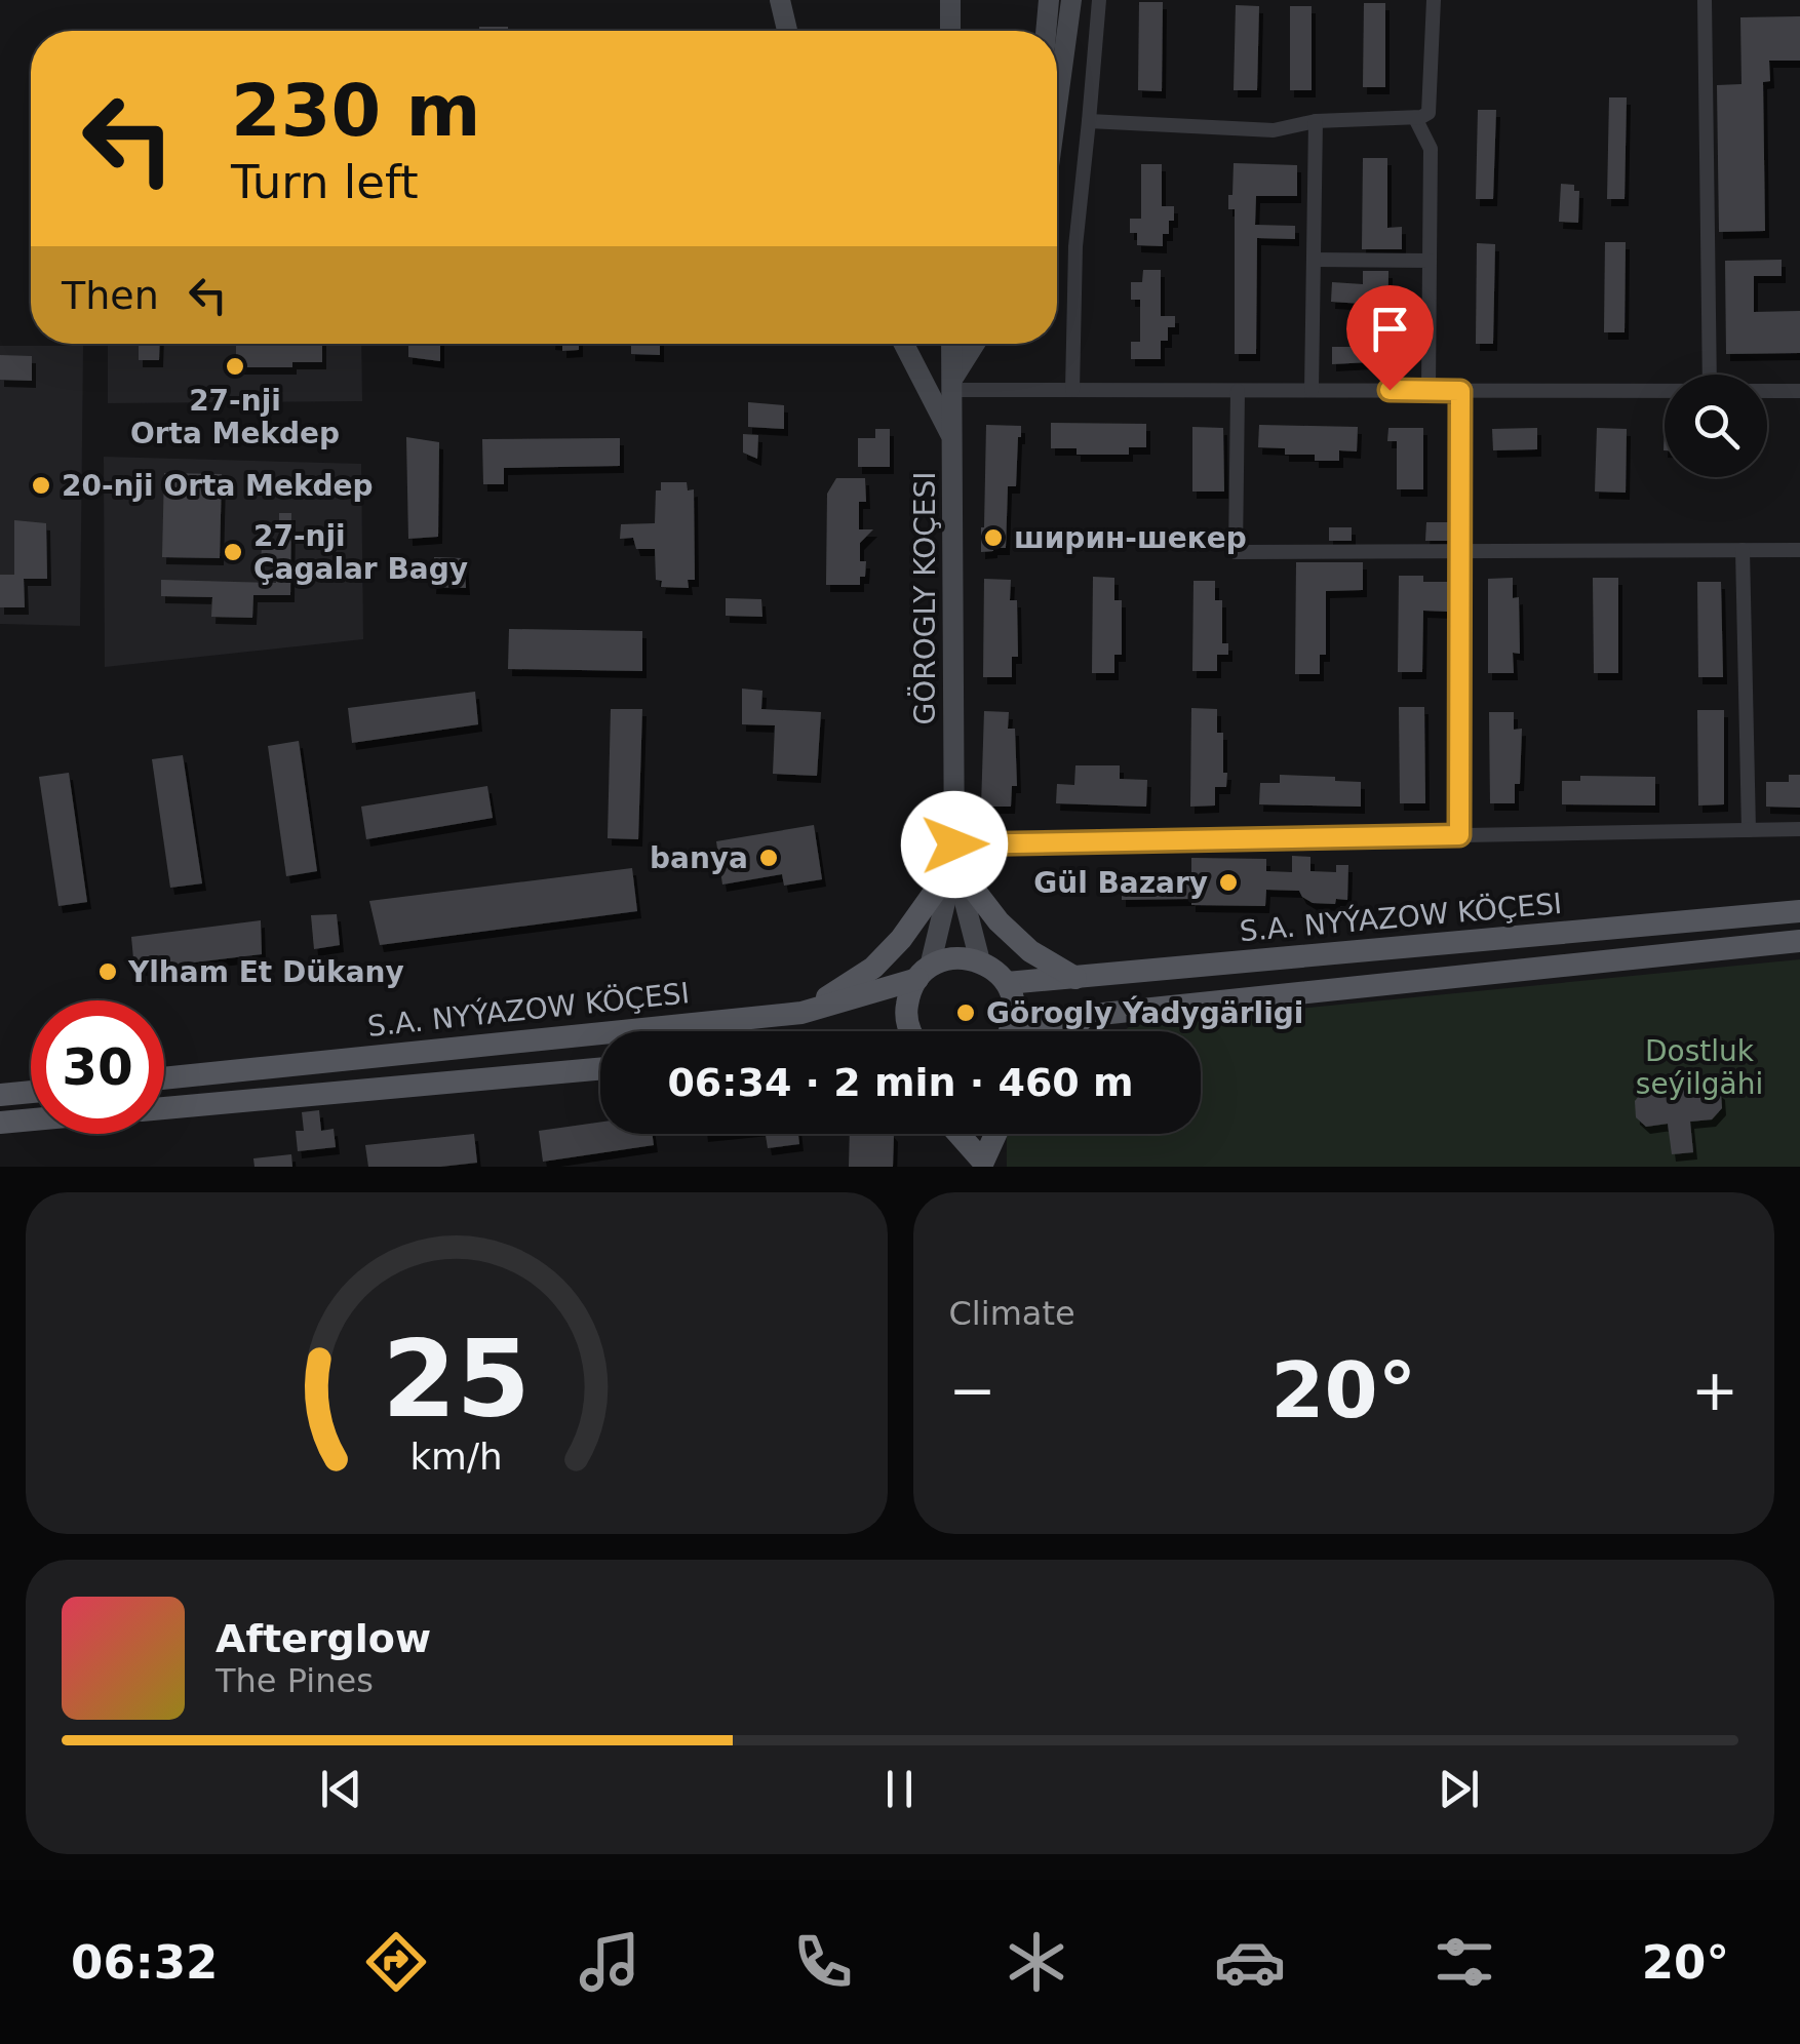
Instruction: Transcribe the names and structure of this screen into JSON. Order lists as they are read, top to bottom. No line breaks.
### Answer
{"streets":{"main road":["S.A. NYÝAZOW KÖÇESI"],"street":["GÖROGLY KOÇESI"]},"parks":["Dostluk seýilgähi"],"places":["27-nji Orta Mekdep","20-nji Orta Mekdep","ширин-шекер","27-nji Çagalar Bagy","banya","Gül Bazary","Ylham Et Dükany","Görogly Ýadygärligi"],"page":{"turn":["230 m","Turn left"],"then":"Then","limit":"30","trip":"06:34 · 2 min · 460 m","tile":"Climate","heat":["−","20°","+"],"song":["Afterglow","The Pines"],"tabs":["06:32","20°"],"gauge":["25","km/h"]}}
